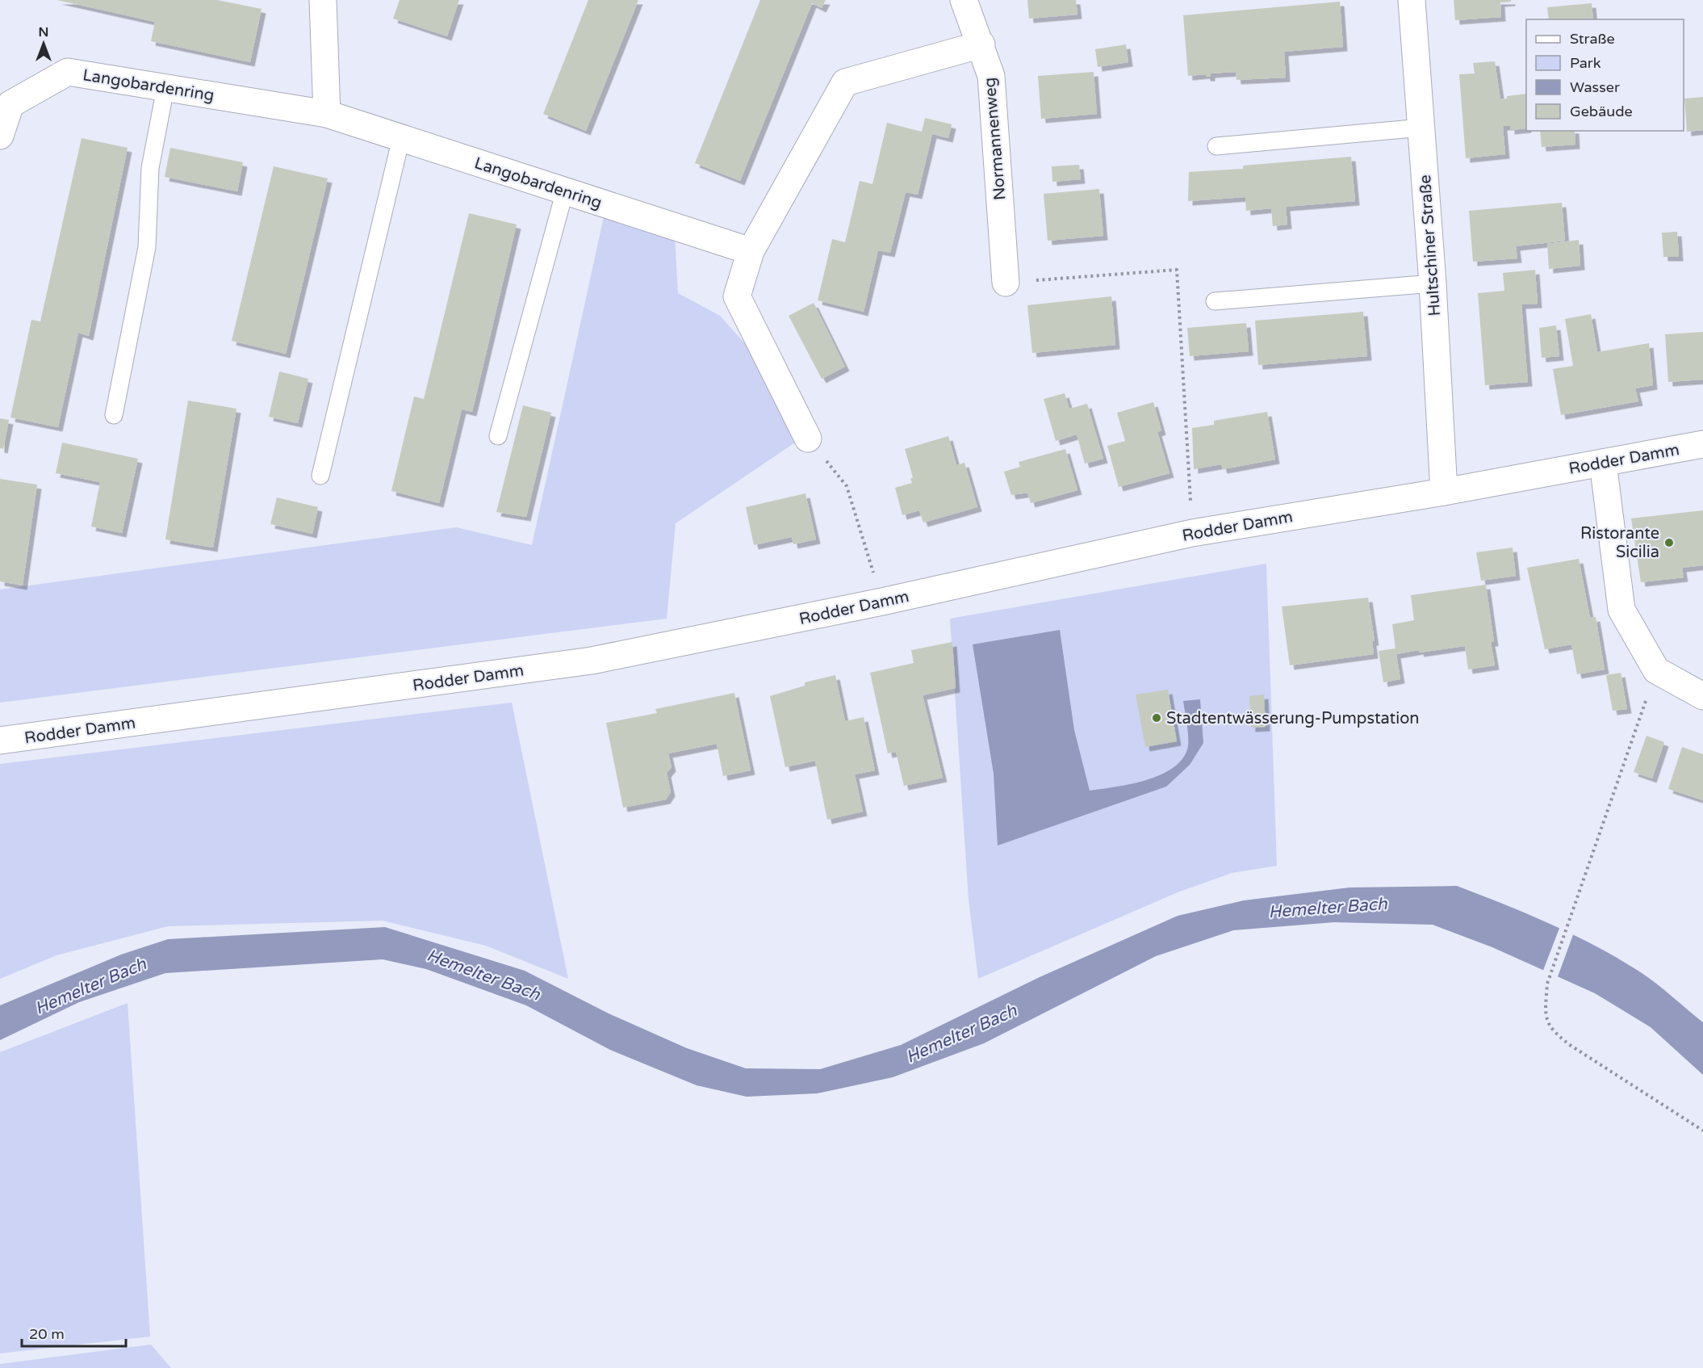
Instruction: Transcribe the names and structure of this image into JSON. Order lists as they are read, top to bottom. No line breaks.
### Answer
{"streets":{"street":["Langobardenring","Normannenweg","Hultschiner Straße","Rodder Damm"]},"crossings":[["Hultschiner Straße","Rodder Damm"]],"water":["Hemelter Bach"],"places":["Ristorante Sicilia","Stadtentwässerung-Pumpstation"],"legend":["Straße","Park","Wasser","Gebäude"],"scale_bar":"20 m","north":"top"}
